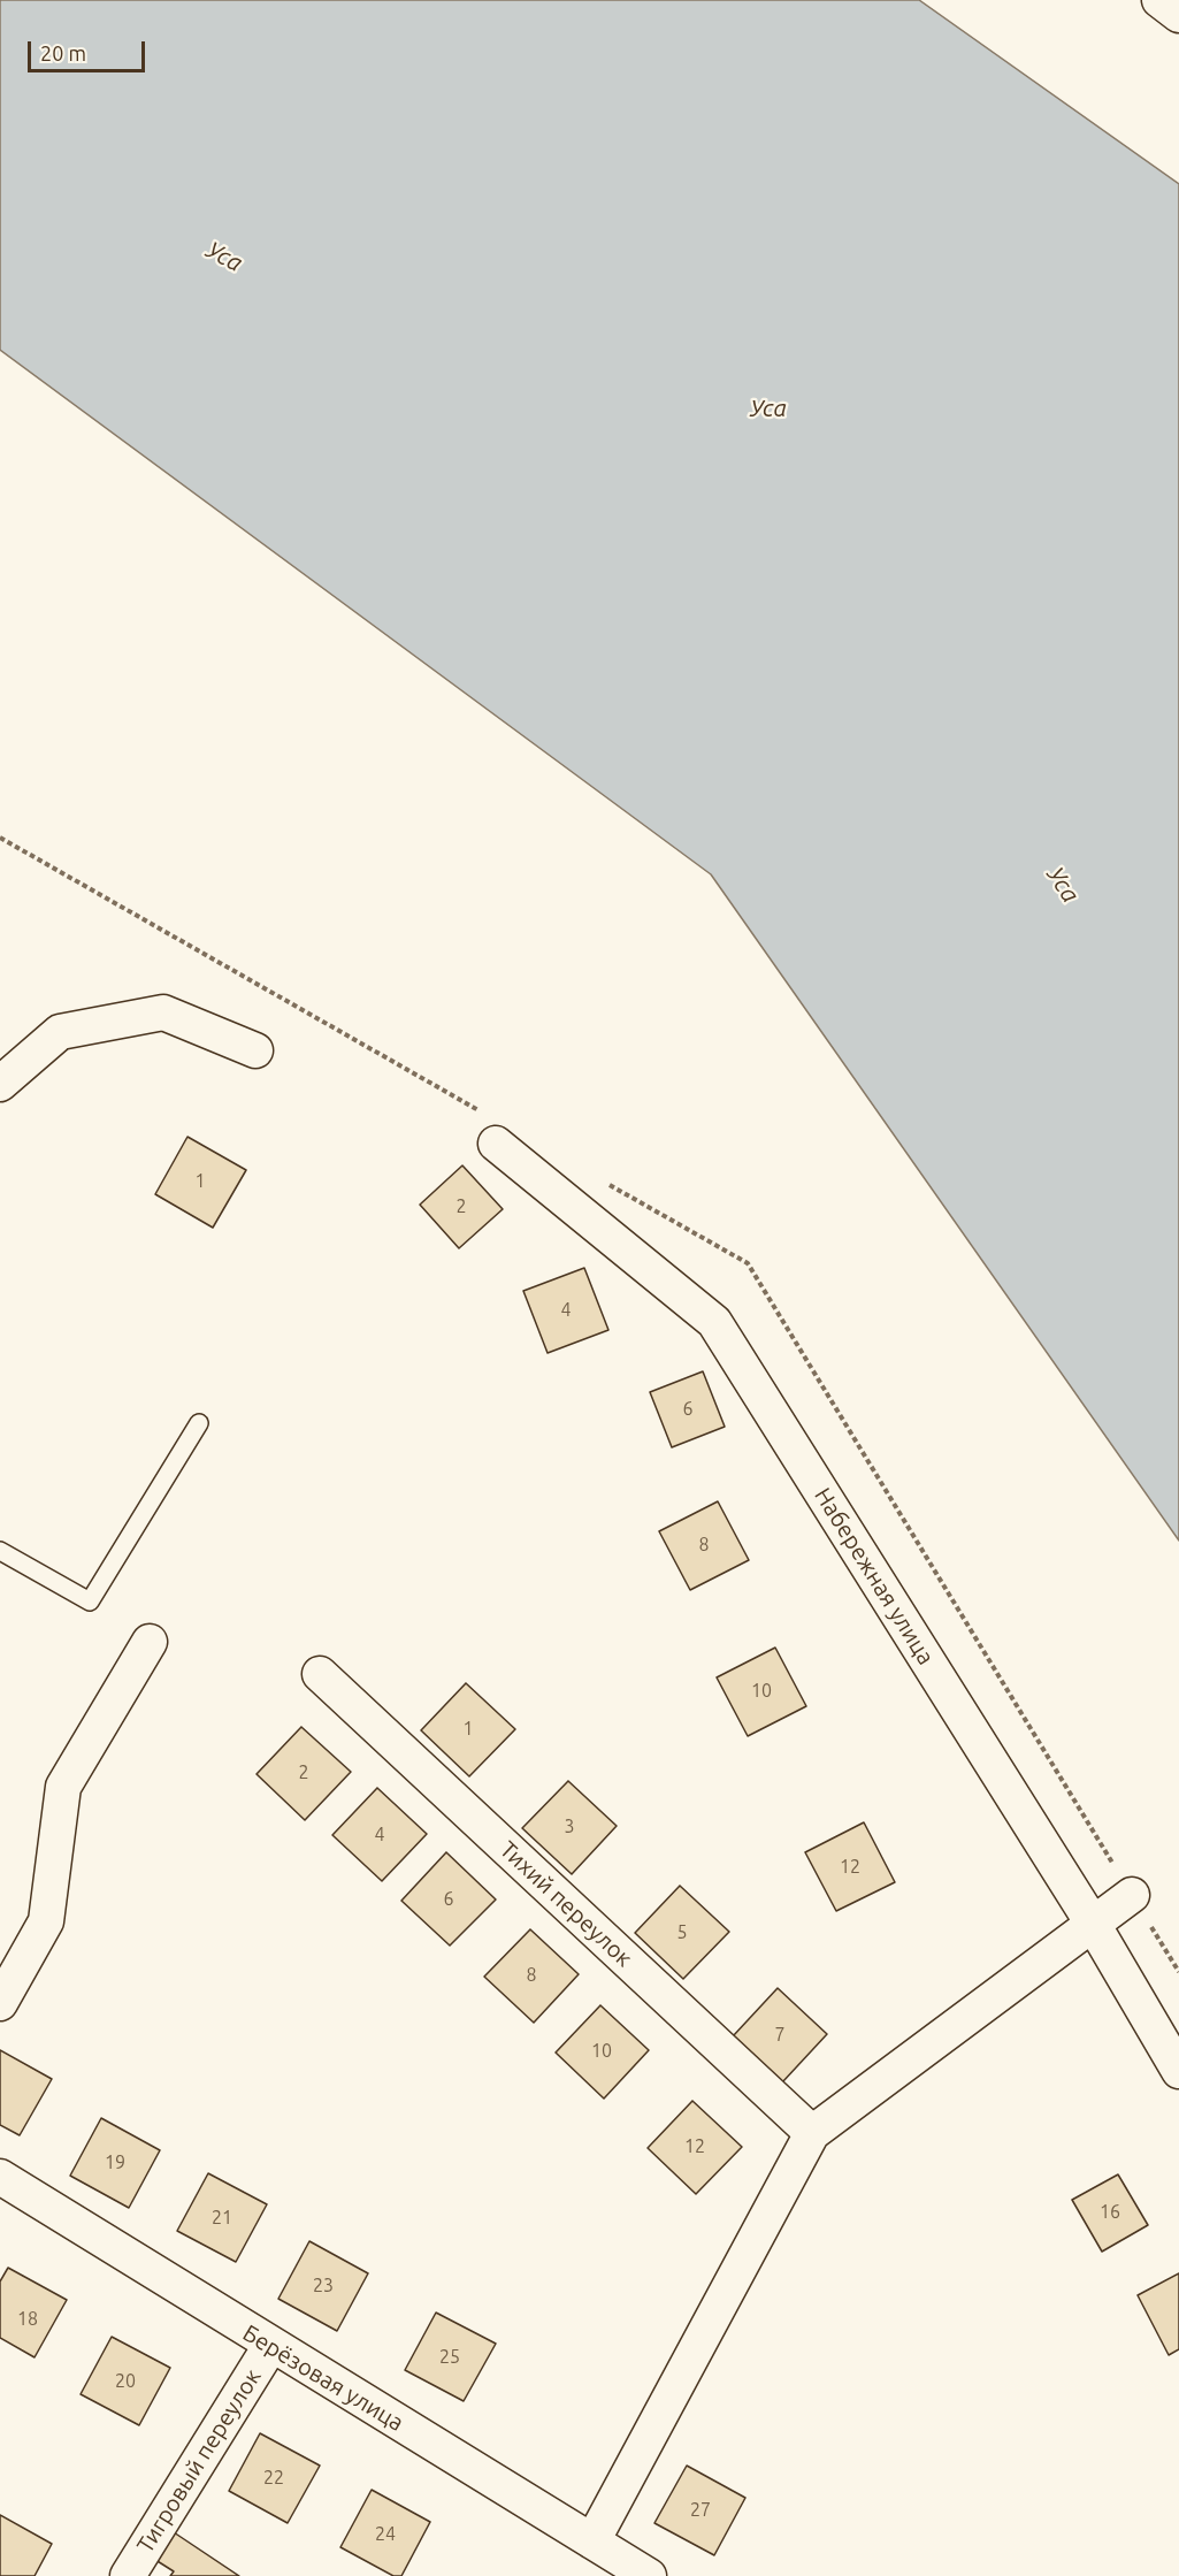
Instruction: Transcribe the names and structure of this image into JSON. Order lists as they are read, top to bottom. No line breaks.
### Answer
{"streets":{"street":["Набережная улица","Тихий переулок","Берёзовая улица","Тигровый переулок"]},"crossings":[["Берёзовая улица","Тигровый переулок"]],"water":["Уса"],"house_numbers":["1","2","4","6","8","10","1","2","3","4","12","6","5","8","7","10","12","19","16","21","23","18","25","20","22","27","24"],"scale_bar":"20 m"}
